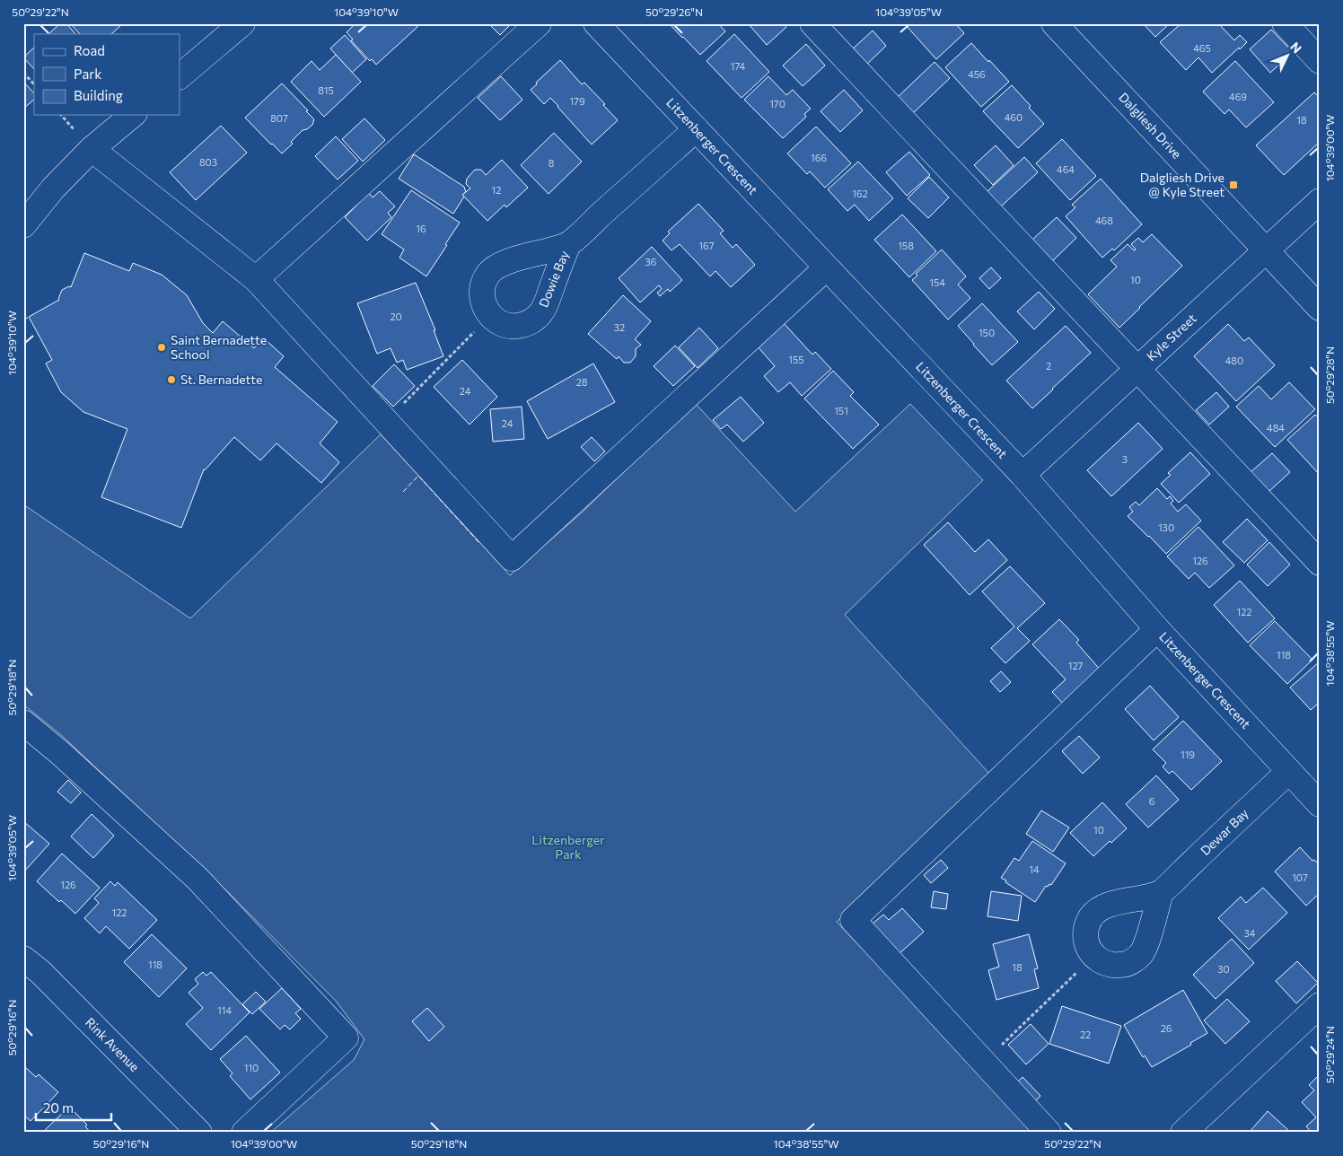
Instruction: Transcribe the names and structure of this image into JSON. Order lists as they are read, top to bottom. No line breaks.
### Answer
{"streets":{"street":["Dalgliesh Drive","Litzenberger Crescent","Dowie Bay","Kyle Street","Dewar Bay","Rink Avenue"]},"crossings":[["Dalgliesh Drive","Kyle Street"],["Litzenberger Crescent","Dowie Bay"],["Litzenberger Crescent","Kyle Street"],["Litzenberger Crescent","Dewar Bay"]],"parks":["Litzenberger Park"],"places":{"transit":["Dalgliesh Drive @ Kyle Street"],"other":["Saint Bernadette School","St. Bernadette"]},"house_numbers":["465","174","456","815","469","179","170","460","807","18","166","803","8","464","12","162","468","16","167","158","36","10","154","20","32","150","155","480","2","28","24","151","24","484","3","130","126","122","118","127","119","6","10","14","107","126","122","34","118","18","30","114","26","22","110"],"legend":["Road","Park","Building"],"scale_bar":"20 m","north":"top right","coordinates":["50°29'22\"N","104°39'10\"W","50°29'26\"N","104°39'05\"W","104°39'00\"W","50°29'28\"N","104°38'55\"W","50°29'18\"N","50°29'16\"N","50°29'24\"N"]}
